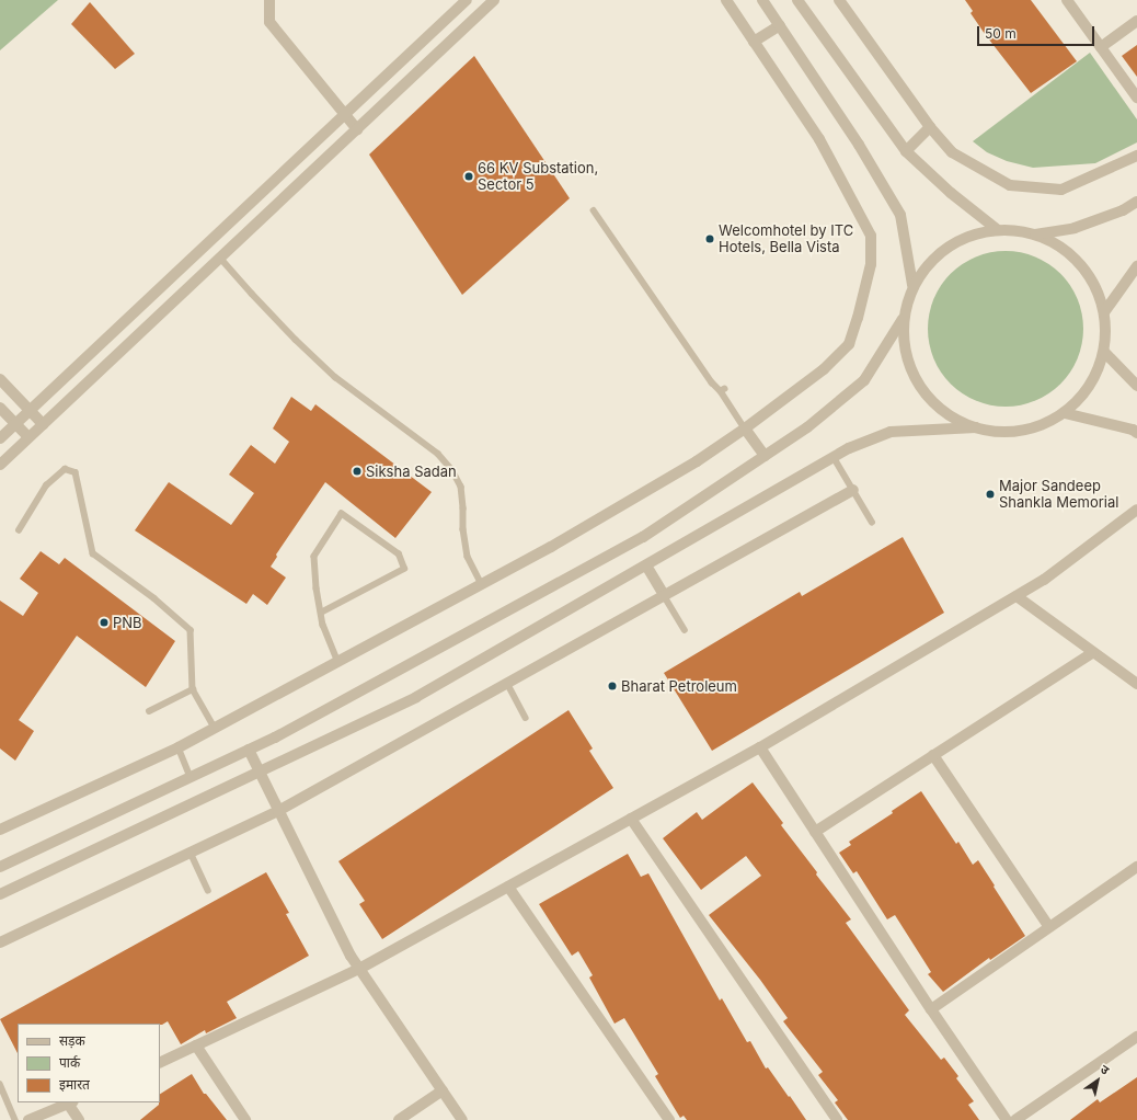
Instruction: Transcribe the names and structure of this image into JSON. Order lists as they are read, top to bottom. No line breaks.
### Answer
{"places":["66 KV Substation, Sector 5","Welcomhotel by ITC Hotels, Bella Vista","Siksha Sadan","Major Sandeep Shankla Memorial","PNB","Bharat Petroleum"],"legend":["सड़क","पार्क","इमारत"],"scale_bar":"50 m","north":"top right"}
